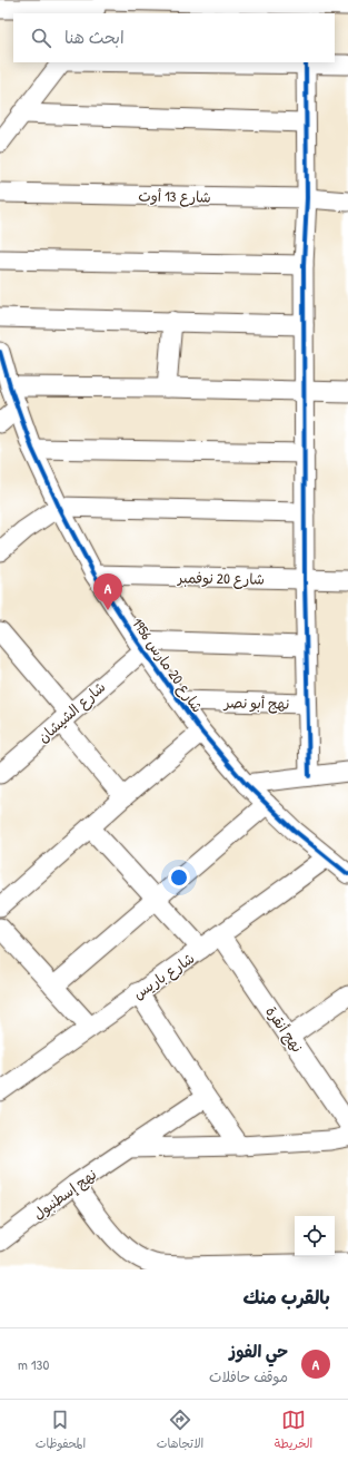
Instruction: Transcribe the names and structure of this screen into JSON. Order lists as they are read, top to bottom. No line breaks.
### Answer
{"streets":{"street":["شارع 13 أوت","شارع 20 نوفمبر","شارع 20 مارس 1956","نهج أبو نصر","شارع الشيشان","شارع باريس","نهج أنقرة","نهج إسطنبول"]},"crossings":[["شارع 20 نوفمبر","شارع 20 مارس 1956"],["شارع 20 مارس 1956","نهج أبو نصر"],["شارع 20 مارس 1956","شارع الشيشان"],["شارع 20 مارس 1956","شارع باريس"],["شارع باريس","نهج أنقرة"]],"page":{"search":"ابحث هنا","pins":"A","heading":"بالقرب منك","list":[{"mark":"A","name":"حي الفوز","note":"موقف حافلات","value":"130 m"}],"nav":["الخريطة","الاتجاهات","المحفوظات"]}}
